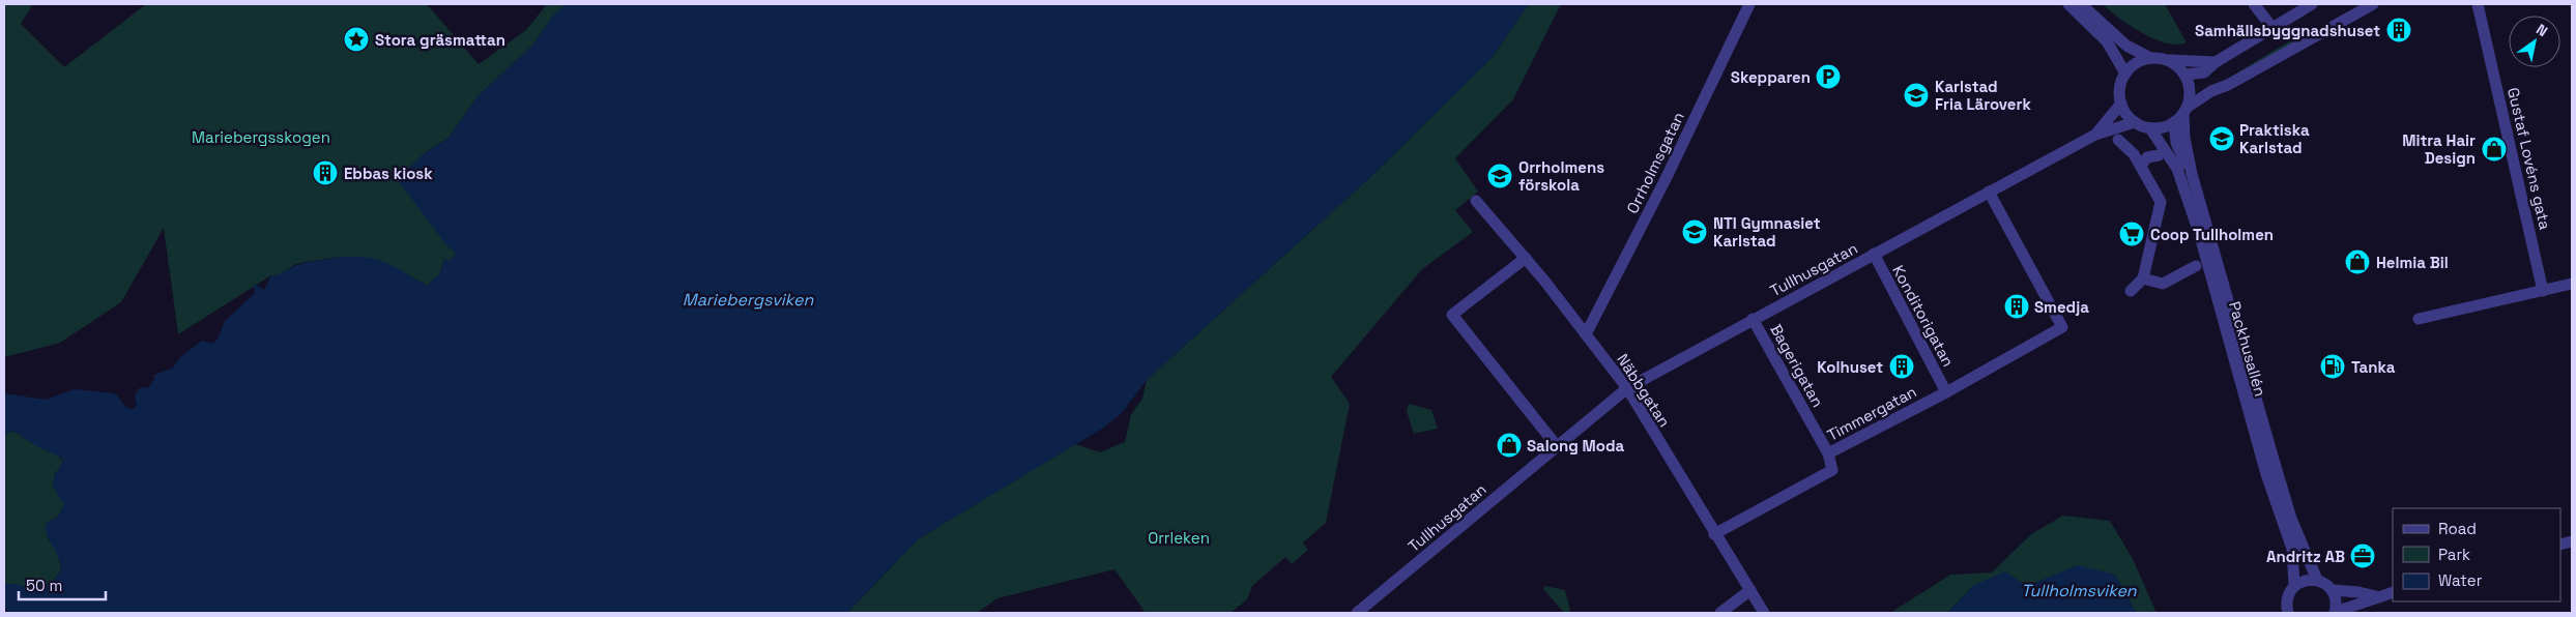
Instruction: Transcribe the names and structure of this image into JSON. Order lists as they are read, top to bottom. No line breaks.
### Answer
{"streets":{"street":["Gustaf Lovéns gata","Orrholmsgatan","Tullhusgatan","Konditorigatan","Packhusallén","Bagerigatan","Näbbgatan","Timmergatan"]},"crossings":[["Orrholmsgatan","Näbbgatan"],["Tullhusgatan","Konditorigatan"],["Tullhusgatan","Packhusallén"],["Tullhusgatan","Bagerigatan"],["Tullhusgatan","Näbbgatan"],["Tullhusgatan","Timmergatan"],["Konditorigatan","Timmergatan"],["Bagerigatan","Timmergatan"],["Näbbgatan","Timmergatan"]],"water":["Mariebergsviken","Tullholmsviken"],"parks":["Mariebergsskogen","Orrleken"],"places":{"building":["Samhällsbyggnadshuset","Ebbas kiosk","Smedja","Kolhuset"],"place":["Stora gräsmattan"],"parking":["Skepparen"],"school or university":["Karlstad Fria Läroverk","Praktiska Karlstad","Orrholmens förskola","NTI Gymnasiet Karlstad"],"shop":["Mitra Hair Design","Helmia Bil","Salong Moda"],"supermarket":["Coop Tullholmen"],"fuel station":["Tanka"],"office":["Andritz AB"]},"legend":["Road","Park","Water"],"scale_bar":"50 m","north":"top right"}
